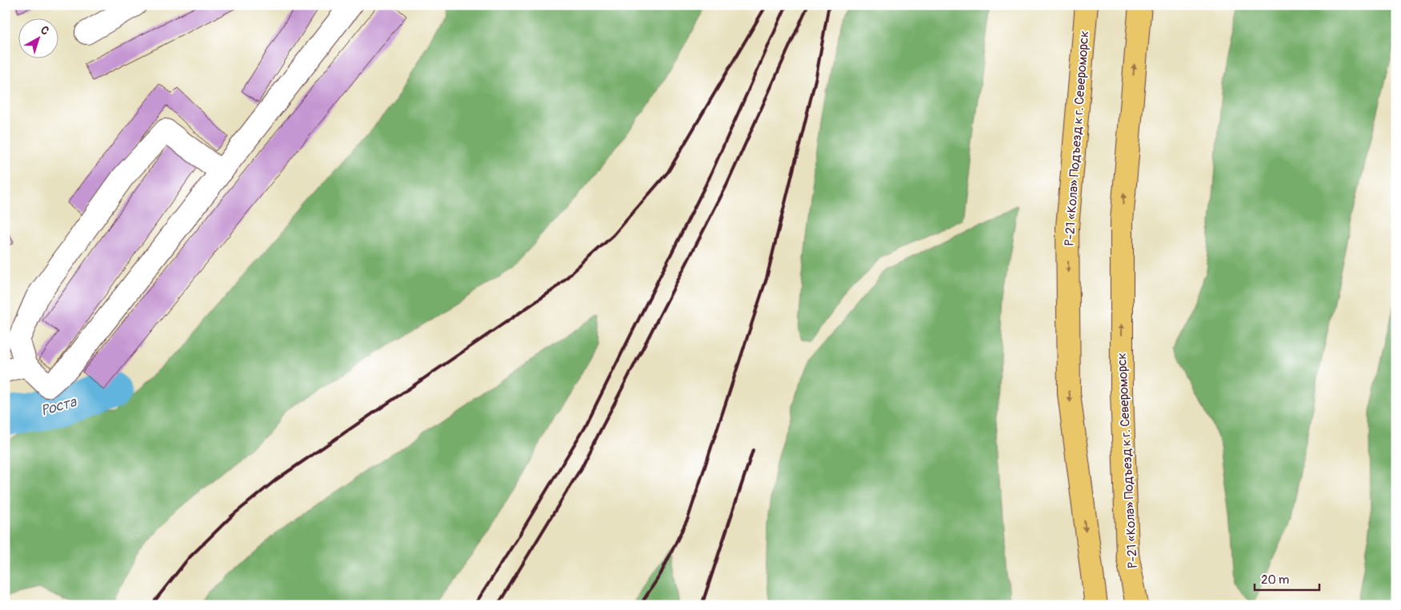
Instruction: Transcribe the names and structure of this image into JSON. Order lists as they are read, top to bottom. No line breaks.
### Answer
{"streets":{"main road":["Р-21 «Кола» Подъезд к г. Североморск"]},"water":["Роста"],"scale_bar":"20 m","north":"top right"}
